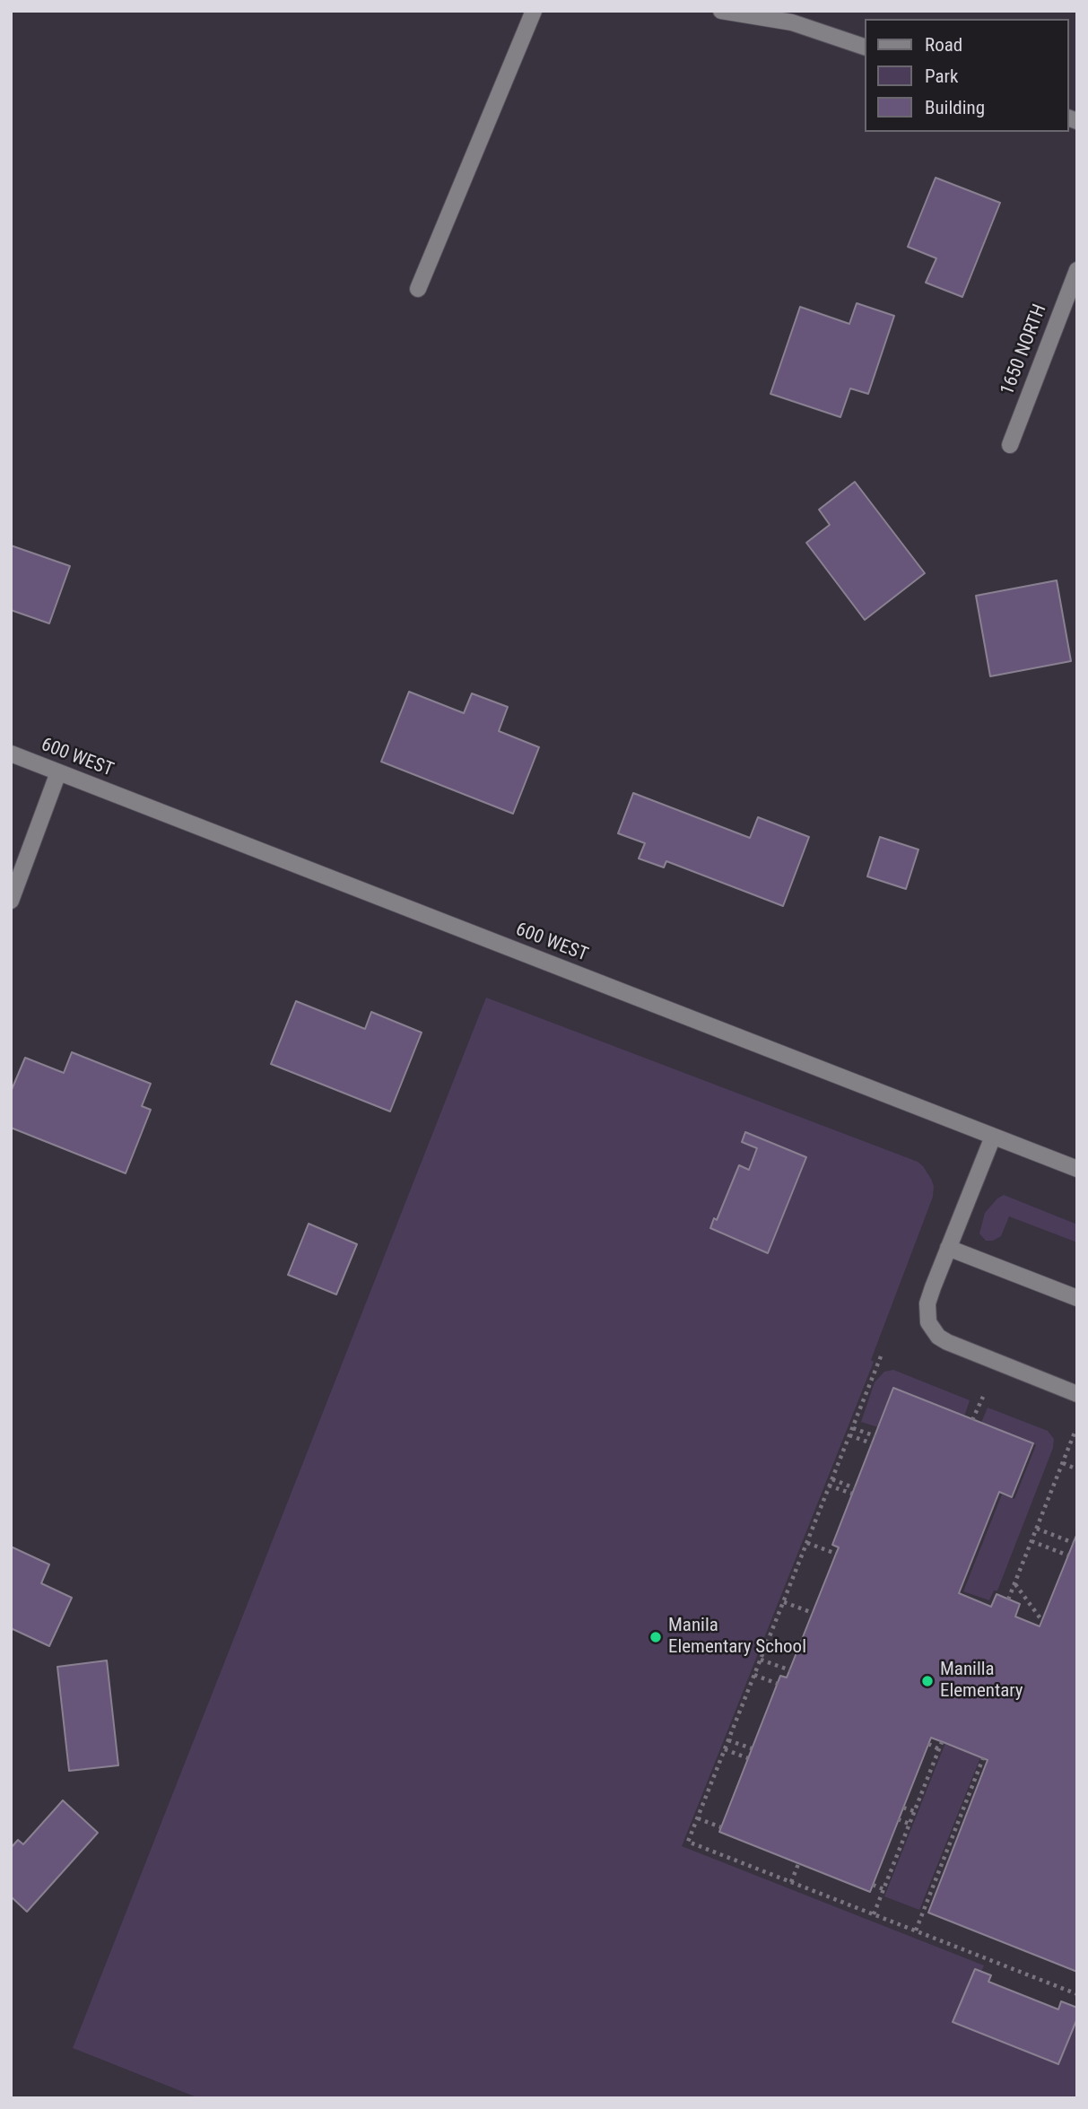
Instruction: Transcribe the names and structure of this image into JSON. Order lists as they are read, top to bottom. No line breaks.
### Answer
{"streets":{"street":["1650 NORTH","600 WEST"]},"places":["Manila Elementary School","Manilla Elementary"],"legend":["Road","Park","Building"]}
